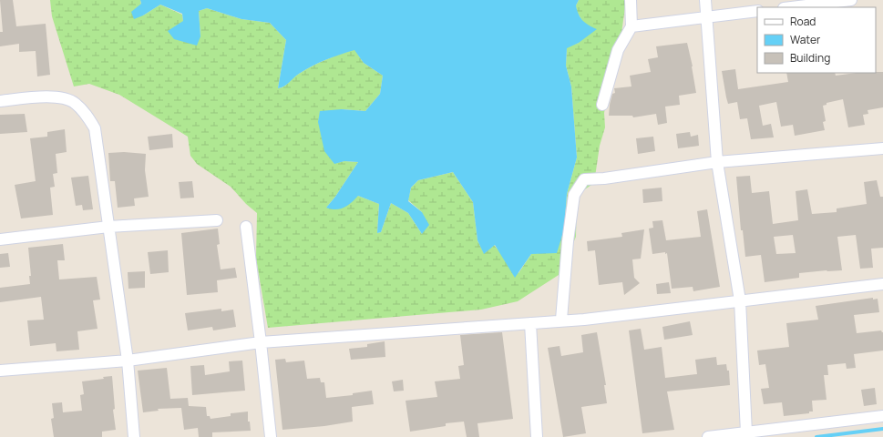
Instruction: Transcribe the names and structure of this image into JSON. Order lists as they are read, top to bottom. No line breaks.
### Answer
{"legend":["Road","Water","Building"]}
